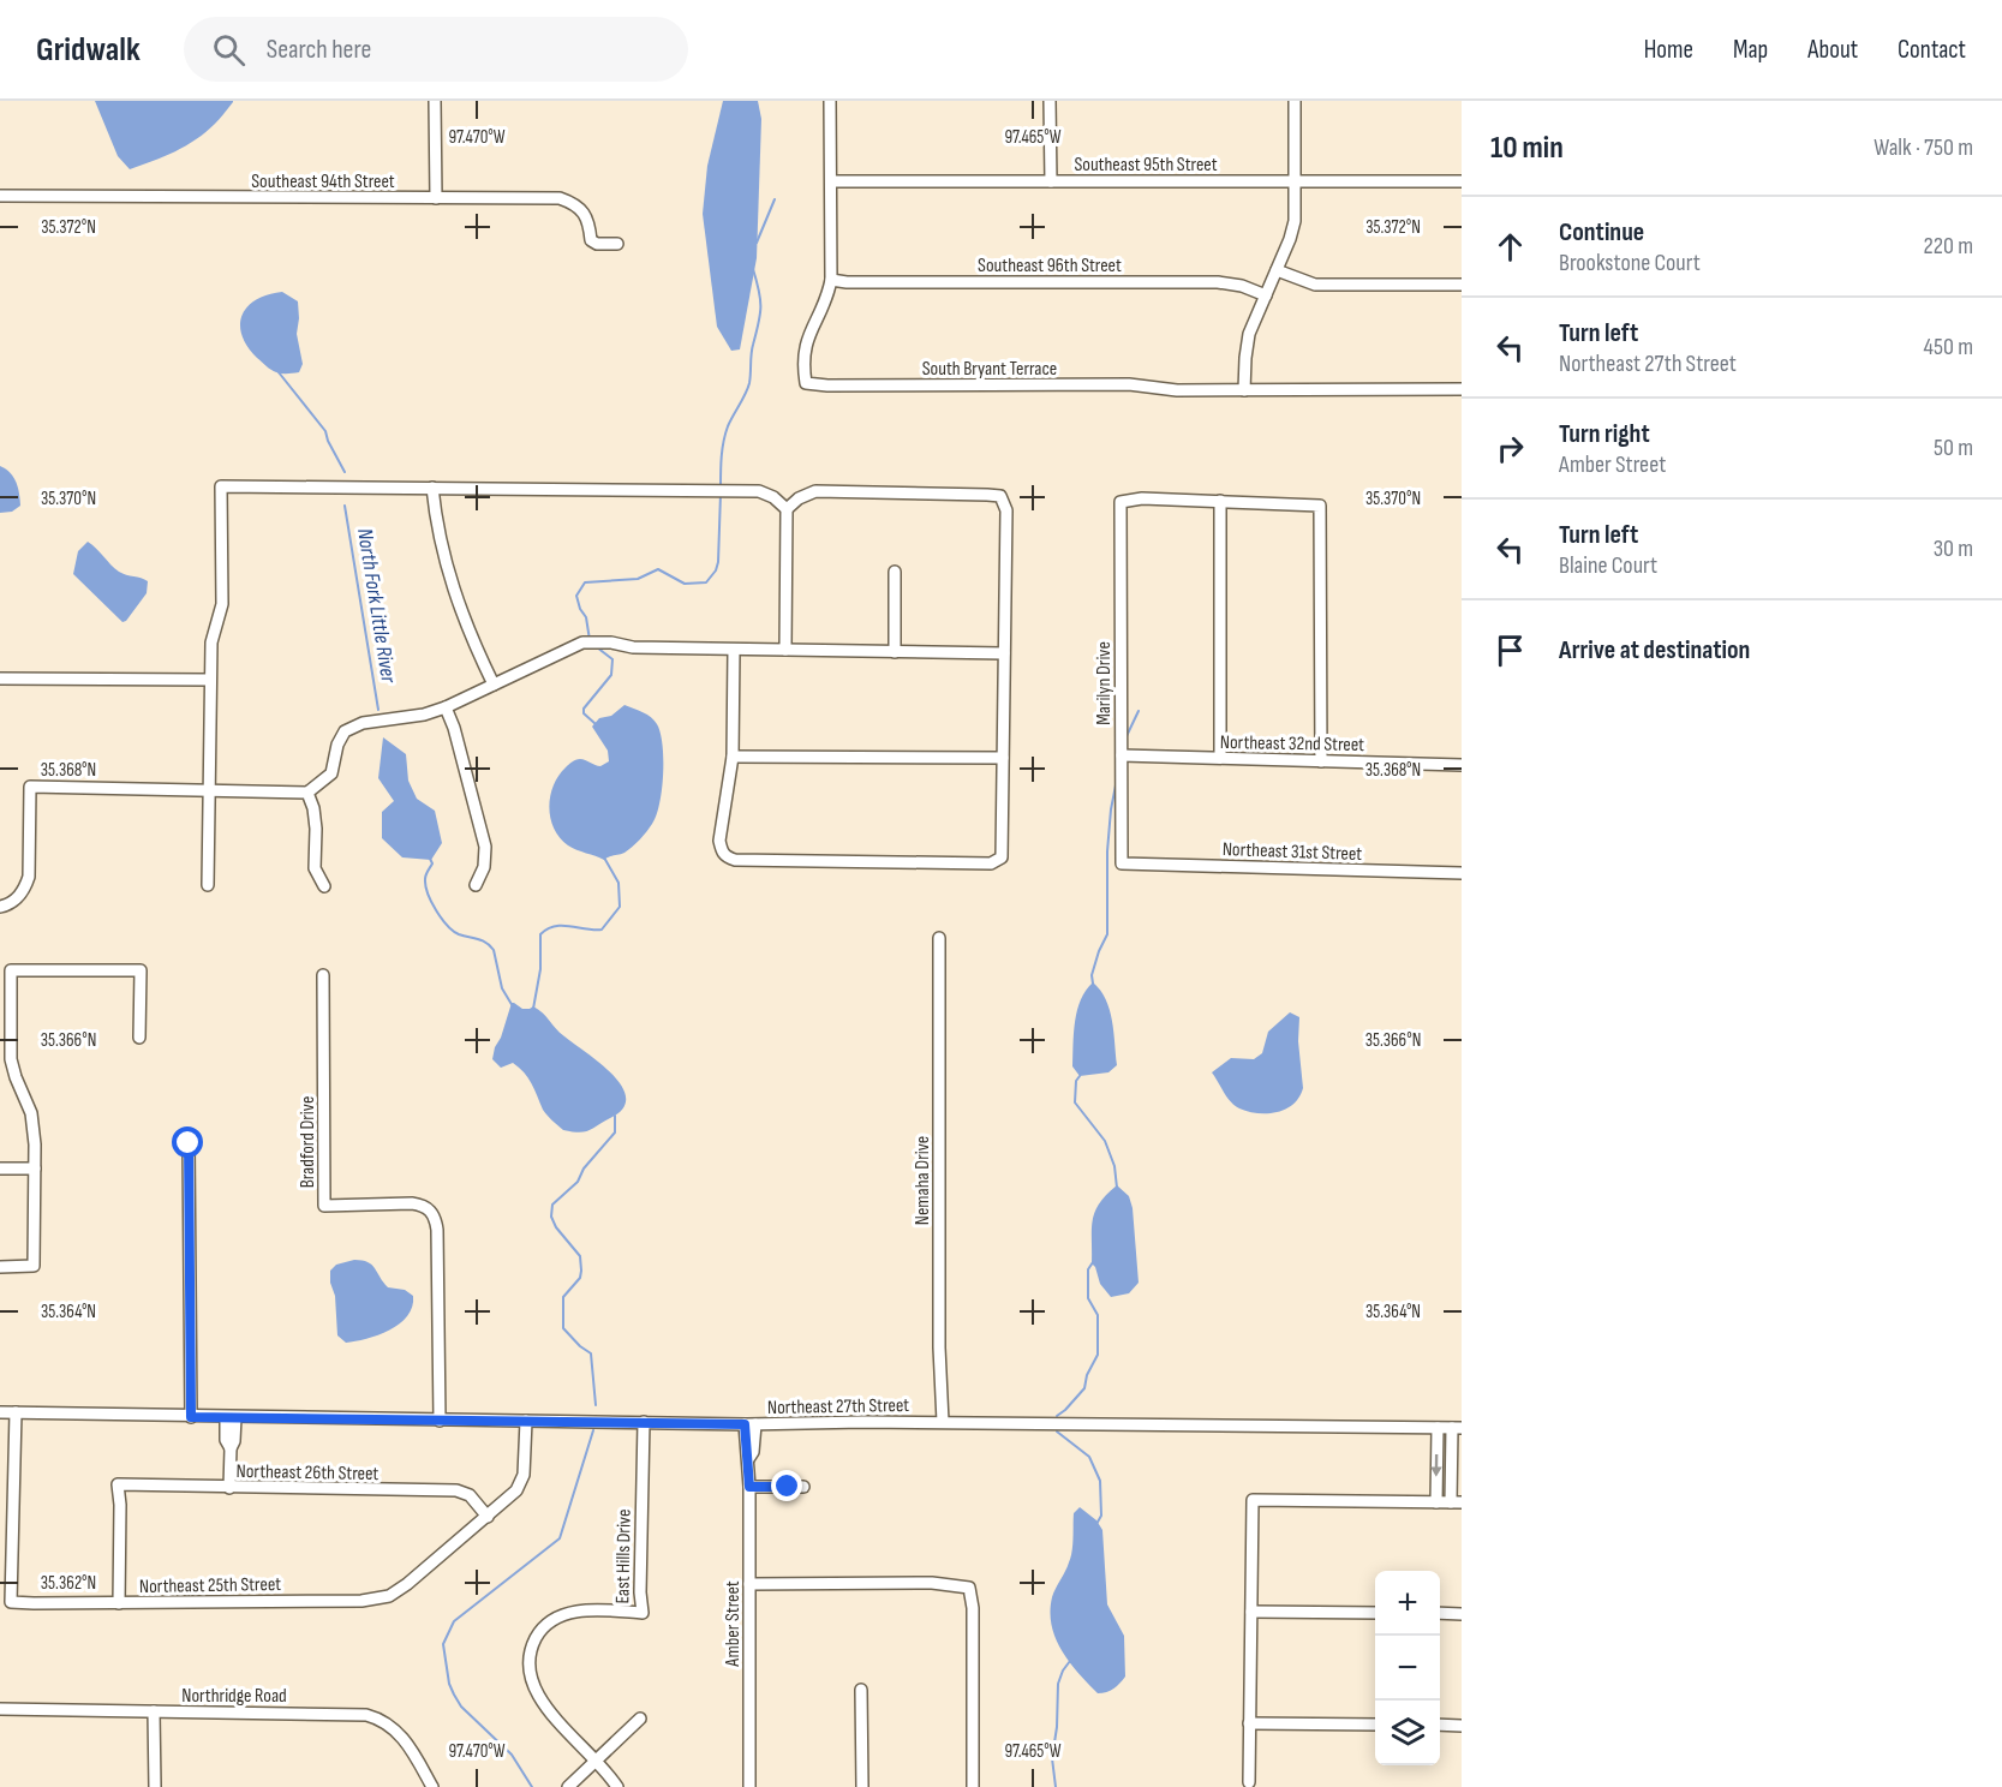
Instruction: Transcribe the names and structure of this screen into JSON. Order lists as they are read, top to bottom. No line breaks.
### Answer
{"streets":{"street":["Southeast 95th Street","Southeast 94th Street","Southeast 96th Street","South Bryant Terrace","Marilyn Drive","Northeast 32nd Street","Northeast 31st Street","Bradford Drive","Nemaha Drive","Northeast 27th Street","Northeast 26th Street","East Hills Drive","Northeast 25th Street","Amber Street","Northridge Road"]},"crossings":[["Southeast 95th Street","South Bryant Terrace"],["Southeast 96th Street","South Bryant Terrace"],["Marilyn Drive","Northeast 32nd Street"],["Marilyn Drive","Northeast 31st Street"],["Bradford Drive","Northeast 27th Street"],["Nemaha Drive","Northeast 27th Street"],["Northeast 27th Street","East Hills Drive"],["Northeast 27th Street","Northeast 25th Street"],["Northeast 27th Street","Amber Street"],["Northeast 26th Street","Northeast 25th Street"]],"water":["North Fork Little River"],"page":{"header":"Gridwalk","search":"Search here","nav":["Home","Map","About","Contact"],"heading":["10 min","Walk · 750 m"],"list":[["Continue","Brookstone Court","220 m"],["Turn left","Northeast 27th Street","450 m"],["Turn right","Amber Street","50 m"],["Turn left","Blaine Court","30 m"],"Arrive at destination"],"map_buttons":["+","−"]},"coordinates":["97.470°W","97.465°W","35.372°N","35.370°N","35.368°N","35.366°N","35.364°N","35.362°N"]}
